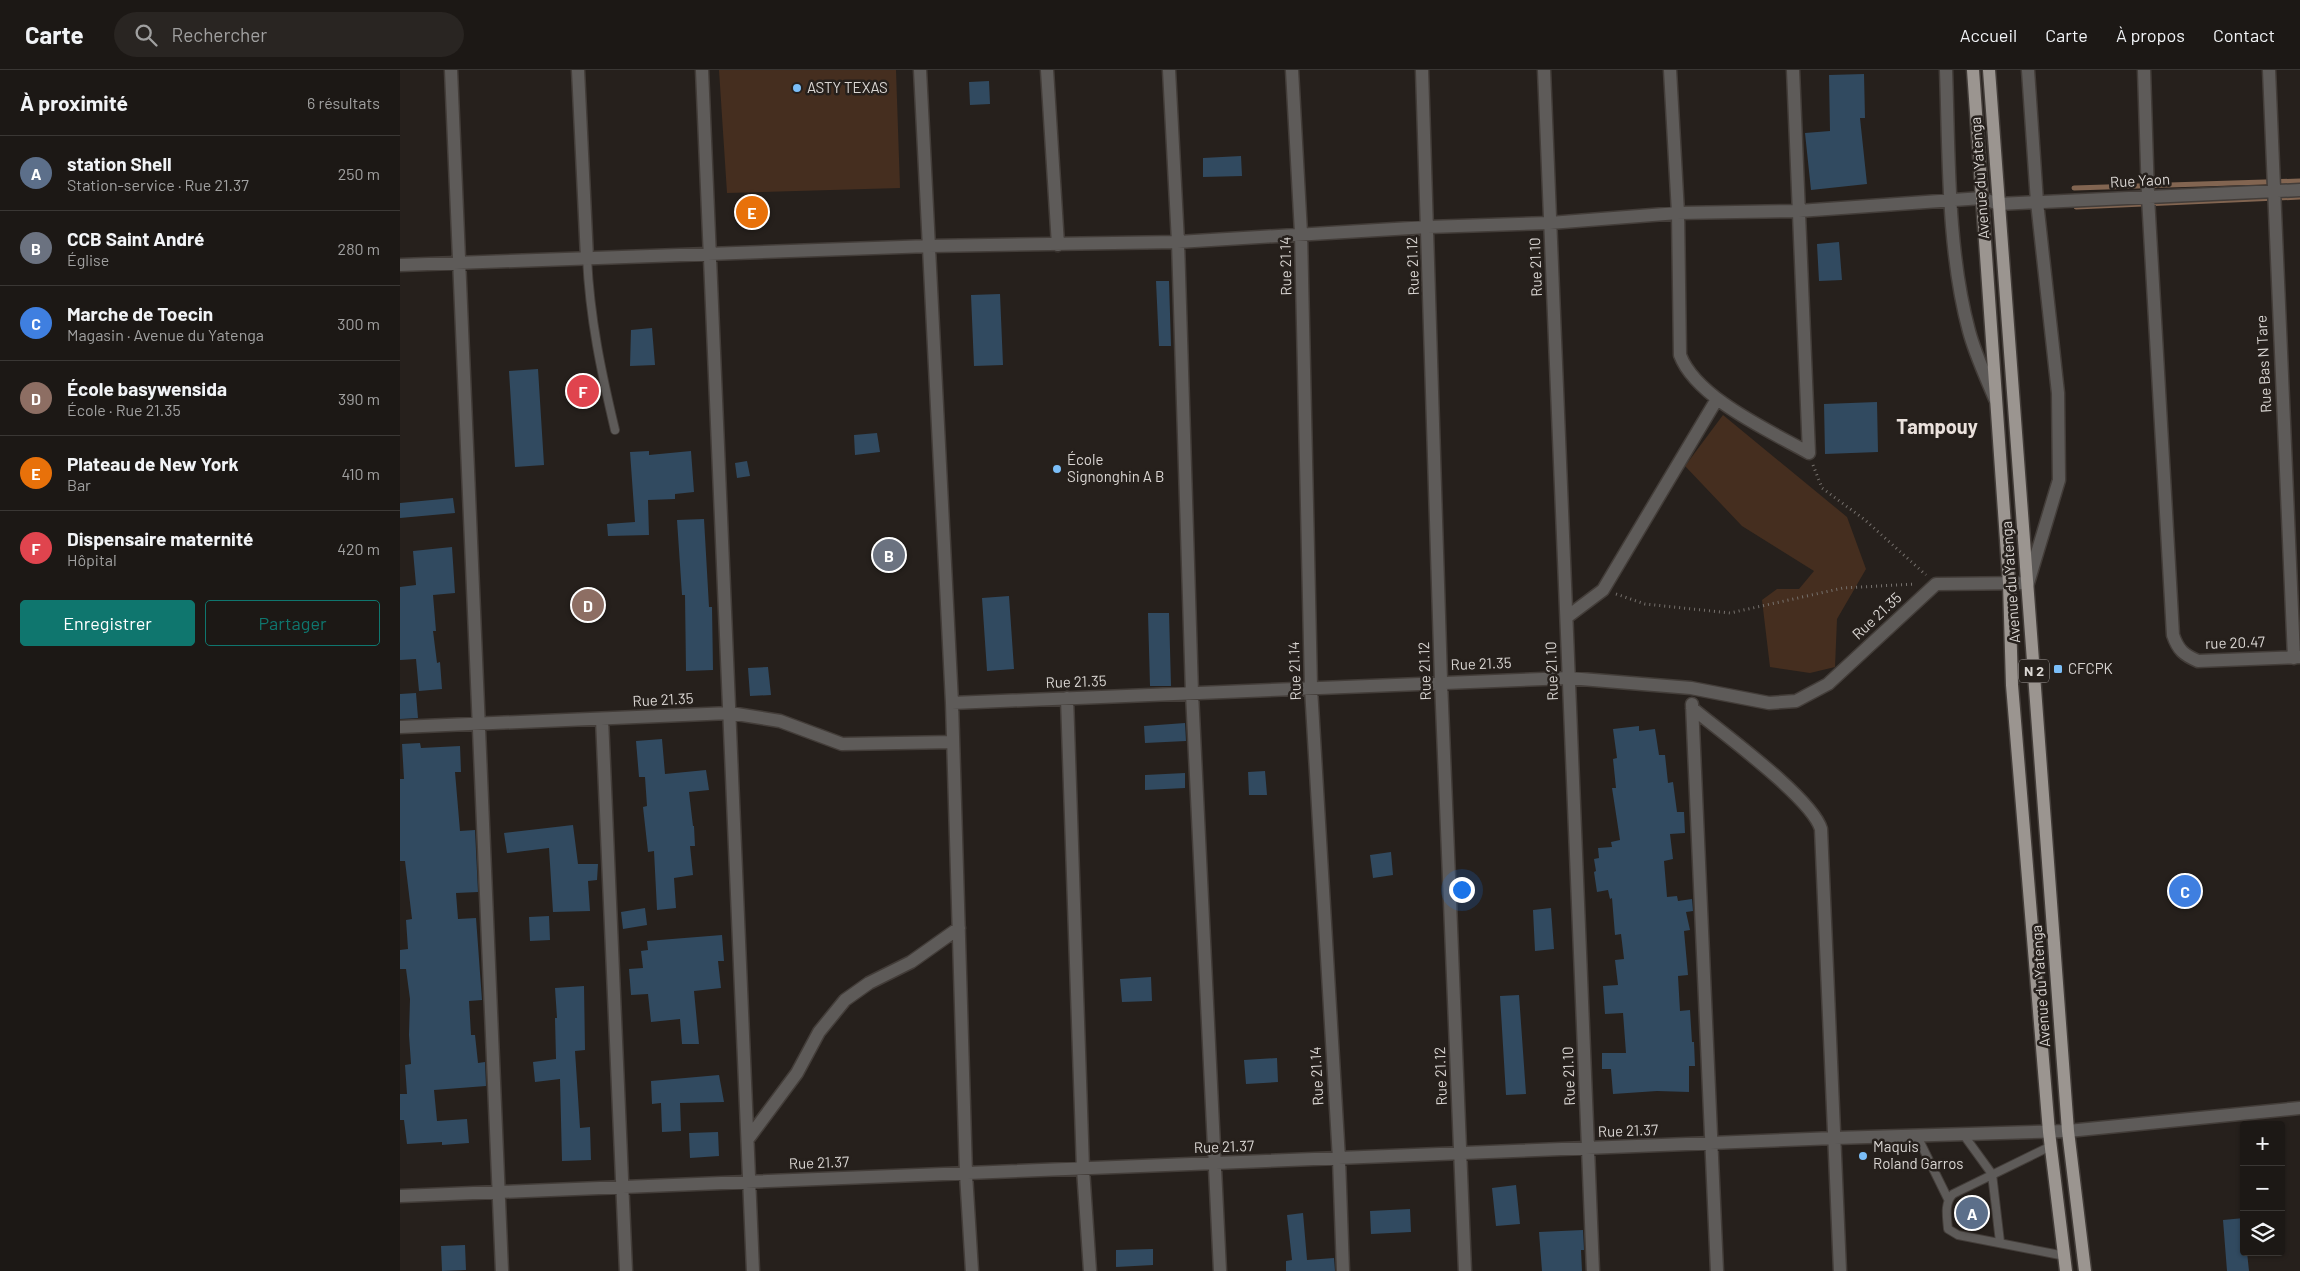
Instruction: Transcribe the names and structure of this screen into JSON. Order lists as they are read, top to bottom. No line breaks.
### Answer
{"streets":{"main road":["Avenue du Yatenga","N 2"],"street":["Rue Yaon","Rue 21.14","Rue 21.12","Rue 21.10","Rue Bas N Tare","Rue 21.35","rue 20.47","Rue 21.37"]},"crossings":[["Avenue du Yatenga","Rue Yaon"],["Avenue du Yatenga","Rue 21.37"],["Rue Yaon","Rue Bas N Tare"],["Rue Yaon","rue 20.47"],["Rue 21.14","Rue 21.35"],["Rue 21.14","Rue 21.37"],["Rue 21.12","Rue 21.35"],["Rue 21.12","Rue 21.37"],["Rue 21.10","Rue 21.35"],["Rue 21.10","Rue 21.37"],["Rue Bas N Tare","rue 20.47"]],"districts":["Tampouy"],"places":{"other":["ASTY TEXAS","École Signonghin A B","Maquis Roland Garros"],"transit":["CFCPK"]},"page":{"header":"Carte","search":"Rechercher","nav":["Accueil","Carte","À propos","Contact"],"heading":["À proximité","6 résultats"],"list":[{"mark":"A","name":"station Shell","note":"Station-service · Rue 21.37","value":"250 m"},{"mark":"B","name":"CCB Saint André","note":"Église","value":"280 m"},{"mark":"C","name":"Marche de Toecin","note":"Magasin · Avenue du Yatenga","value":"300 m"},{"mark":"D","name":"École basywensida","note":"École · Rue 21.35","value":"390 m"},{"mark":"E","name":"Plateau de New York","note":"Bar","value":"410 m"},{"mark":"F","name":"Dispensaire maternité","note":"Hôpital","value":"420 m"}],"pins":["E","F","B","D","C","A"],"buttons":["Enregistrer","Partager"],"map_buttons":["+","−"]}}
